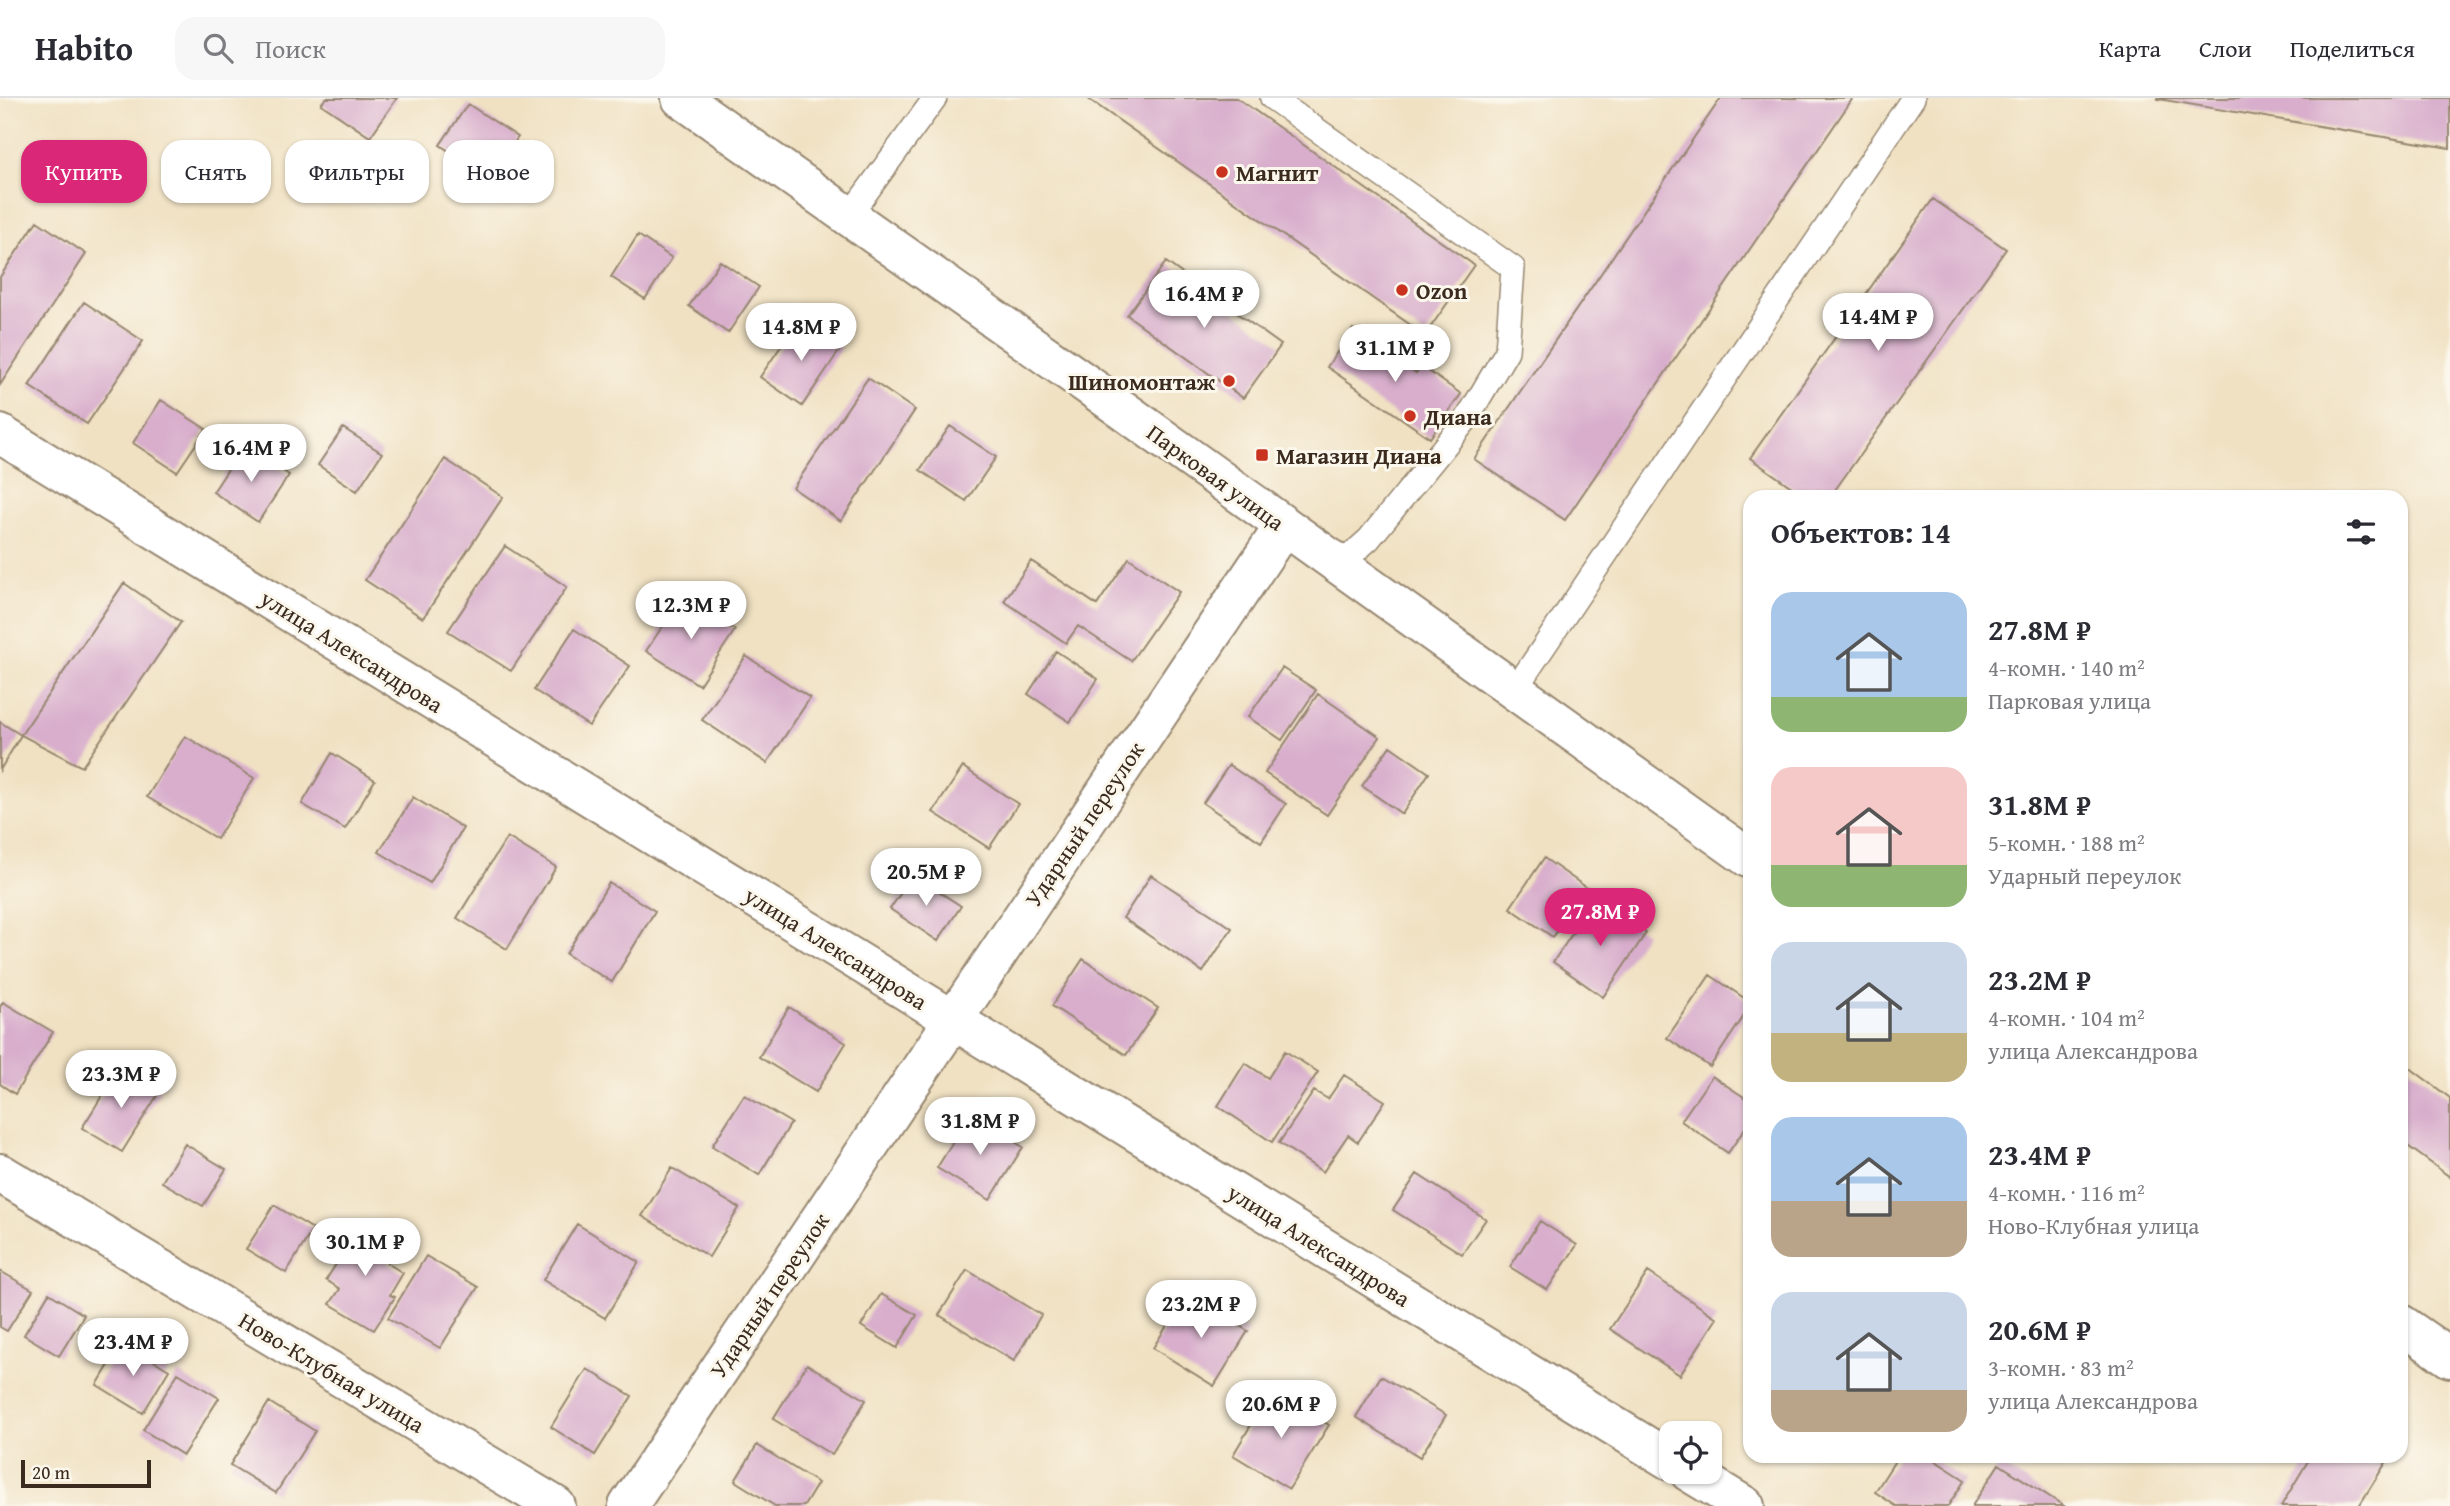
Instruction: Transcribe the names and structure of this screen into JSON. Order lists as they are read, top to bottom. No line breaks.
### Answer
{"streets":{"street":["Парковая улица","улица Александрова","Ударный переулок","Ново-Клубная улица"]},"crossings":[["Парковая улица","Ударный переулок"],["улица Александрова","Ударный переулок"]],"places":{"other":["Магнит","Ozon","Шиномонтаж","Диана"],"transit":["Магазин Диана"]},"scale_bar":"20 m","page":{"header":"Habito","search":"Поиск","nav":["Карта","Слои","Поделиться"],"chip":["Купить","Снять","Фильтры","Новое"],"price":["16.4M ₽","14.4M ₽","14.8M ₽","31.1M ₽","16.4M ₽","12.3M ₽","20.5M ₽","27.8M ₽","23.3M ₽","31.8M ₽","30.1M ₽","23.2M ₽","23.4M ₽","20.6M ₽"],"heading":"Объектов: 14","list":[{"name":"27.8M ₽","note":"4-комн. · 140 m² · Парковая улица"},{"name":"31.8M ₽","note":"5-комн. · 188 m² · Ударный переулок"},{"name":"23.2M ₽","note":"4-комн. · 104 m² · улица Александрова"},{"name":"23.4M ₽","note":"4-комн. · 116 m² · Ново-Клубная улица"},{"name":"20.6M ₽","note":"3-комн. · 83 m² · улица Александрова"}],"scale":"20 m"}}
